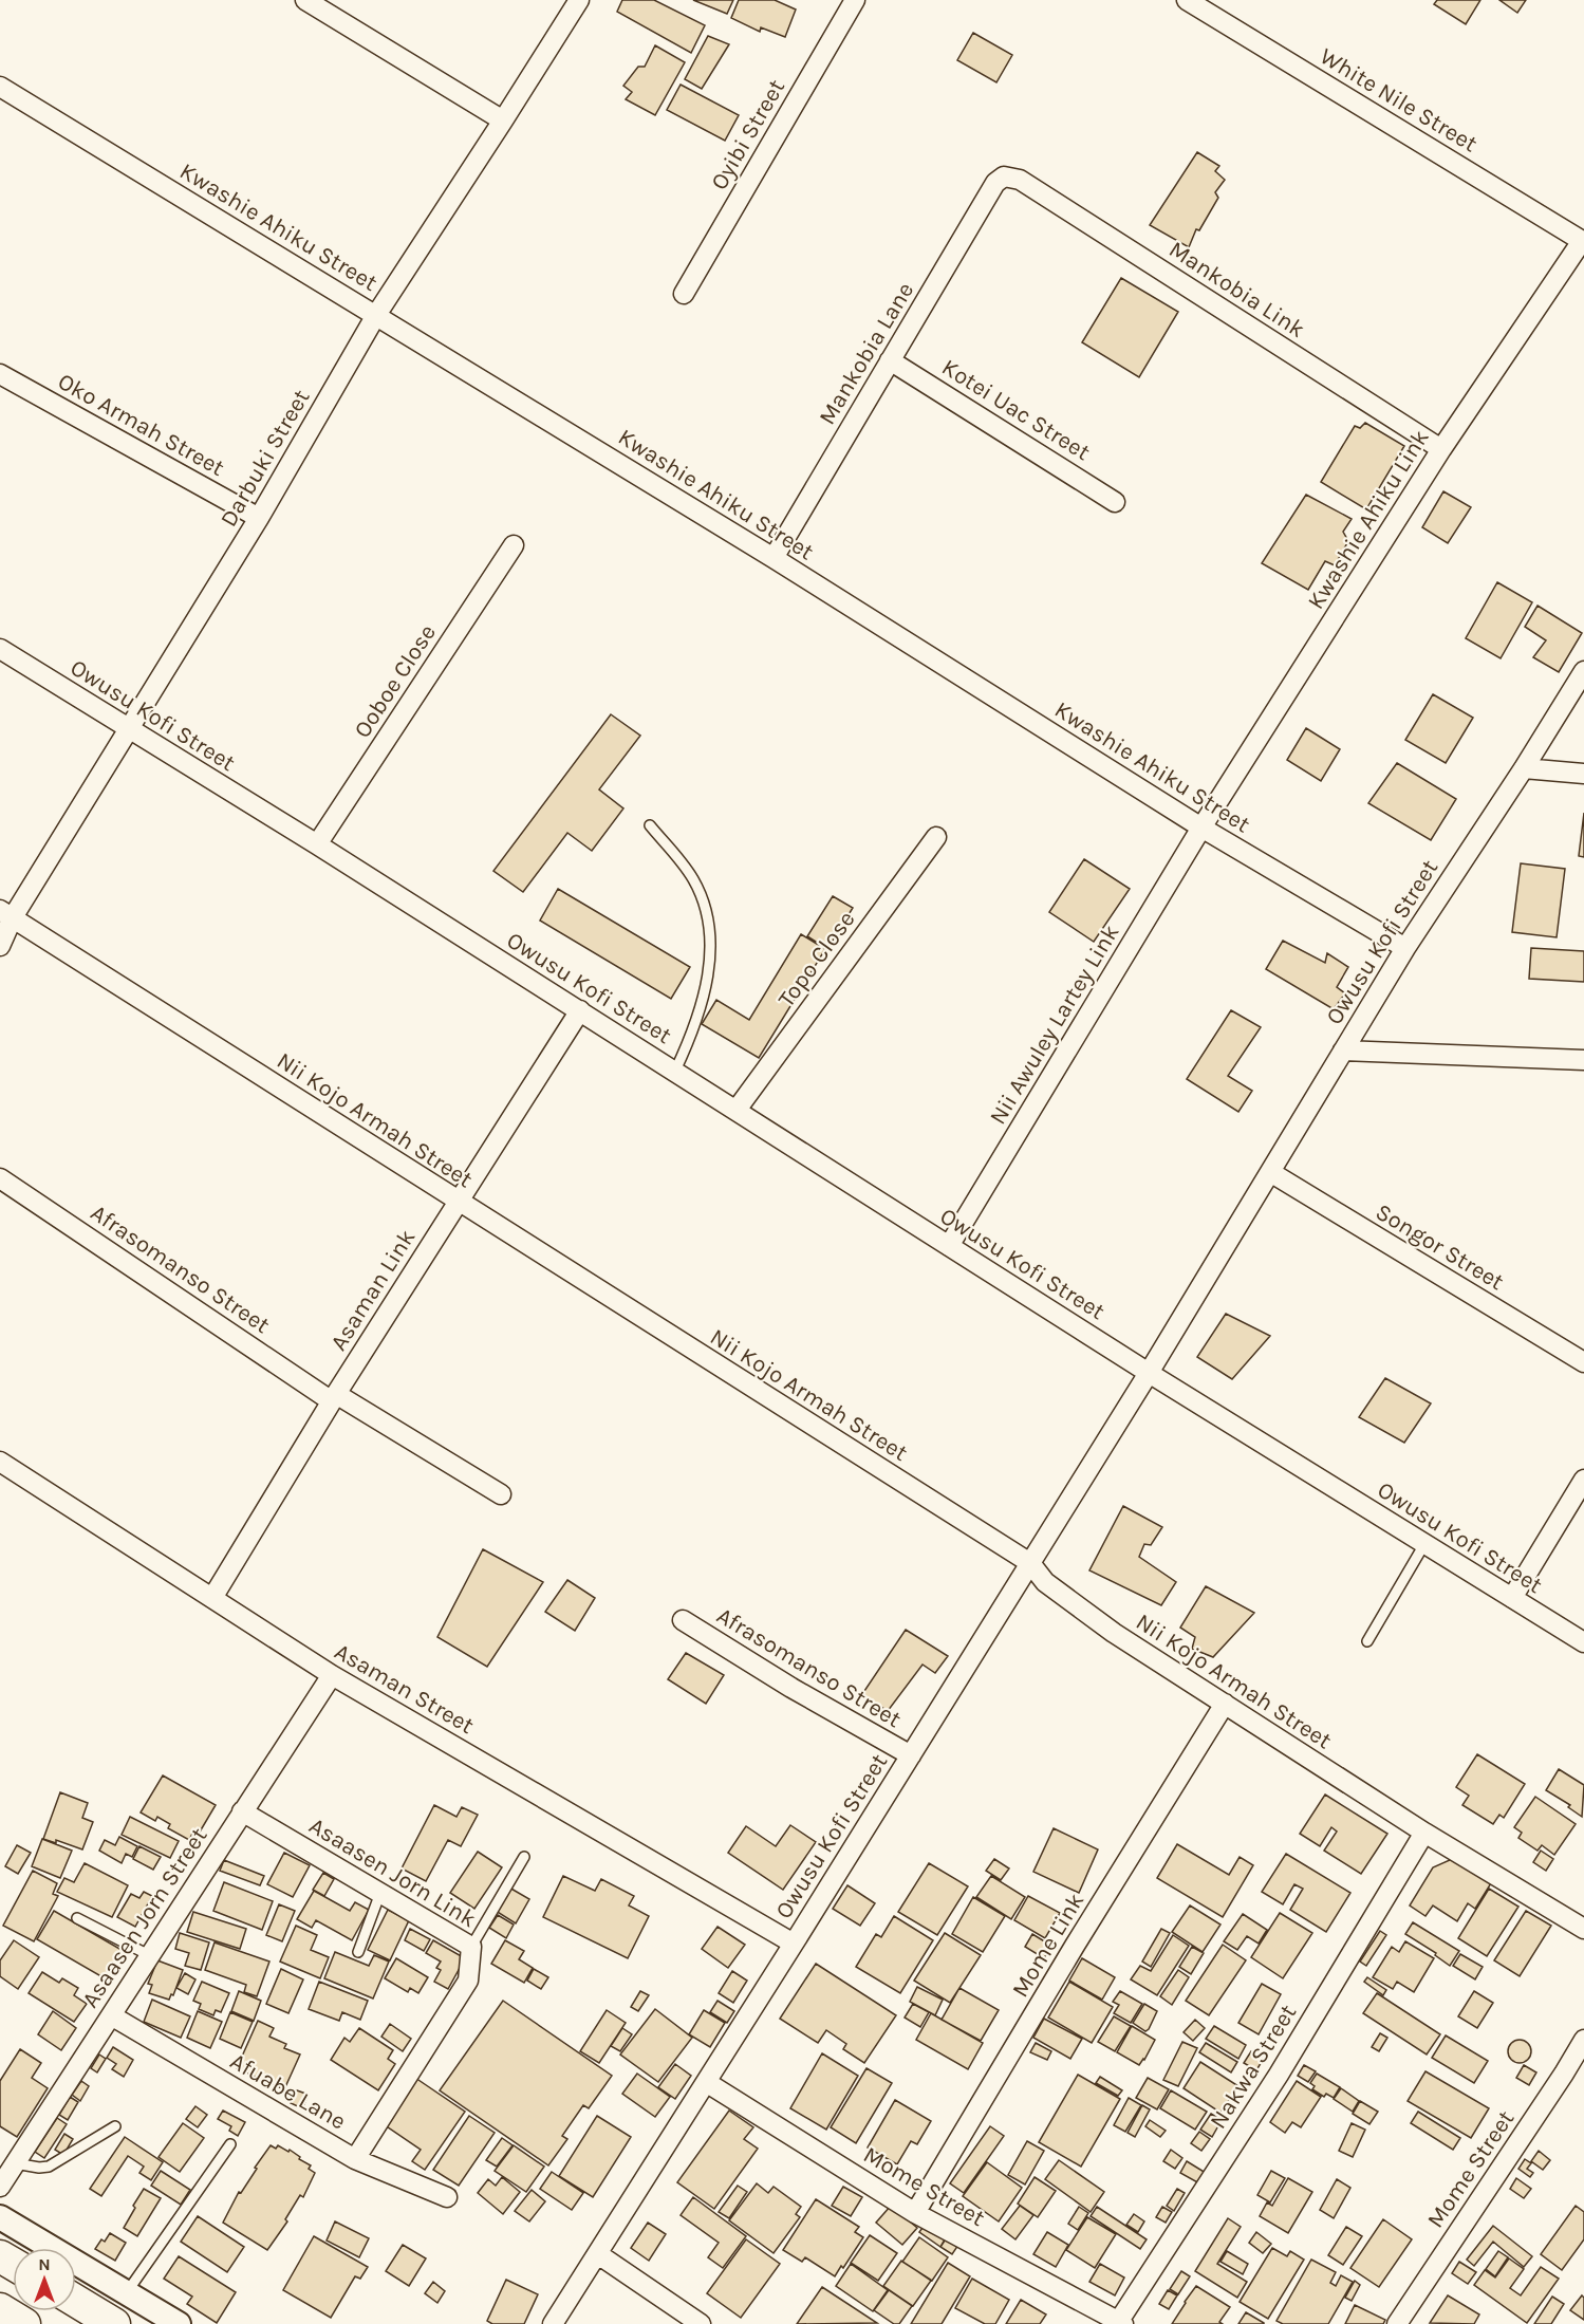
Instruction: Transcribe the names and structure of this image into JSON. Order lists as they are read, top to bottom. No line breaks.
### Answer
{"streets":{"street":["White Nile Street","Oyibi Street","Kwashie Ahiku Street","Mankobia Link","Mankobia Lane","Kotei Uac Street","Oko Armah Street","Darbuki Street","Kwashie Ahiku Link","Ooboe Close","Owusu Kofi Street","Topo Close","Nii Awuley Lartey Link","Nii Kojo Armah Street","Songor Street","Afrasomanso Street","Asaman Link","Asaman Street","Asaasen Jorn Link","Asaasen Jorn Street","Mome Link","Nakwa Street","Afuabe Lane","Mome Street"]},"crossings":[["White Nile Street","Kwashie Ahiku Link"],["Kwashie Ahiku Street","Mankobia Lane"],["Kwashie Ahiku Street","Darbuki Street"],["Kwashie Ahiku Street","Kwashie Ahiku Link"],["Kwashie Ahiku Street","Owusu Kofi Street"],["Kwashie Ahiku Street","Nii Awuley Lartey Link"],["Mankobia Link","Mankobia Lane"],["Mankobia Link","Kwashie Ahiku Link"],["Mankobia Lane","Kotei Uac Street"],["Oko Armah Street","Darbuki Street"],["Darbuki Street","Owusu Kofi Street"],["Darbuki Street","Nii Kojo Armah Street"],["Kwashie Ahiku Link","Nii Awuley Lartey Link"],["Ooboe Close","Owusu Kofi Street"],["Owusu Kofi Street","Topo Close"],["Owusu Kofi Street","Nii Awuley Lartey Link"],["Owusu Kofi Street","Nii Kojo Armah Street"],["Owusu Kofi Street","Songor Street"],["Owusu Kofi Street","Afrasomanso Street"],["Owusu Kofi Street","Asaman Link"],["Owusu Kofi Street","Asaman Street"],["Owusu Kofi Street","Mome Street"],["Nii Kojo Armah Street","Asaman Link"],["Nii Kojo Armah Street","Mome Link"],["Nii Kojo Armah Street","Nakwa Street"],["Afrasomanso Street","Asaman Link"],["Asaman Link","Asaman Street"],["Asaman Street","Asaasen Jorn Street"],["Asaasen Jorn Link","Asaasen Jorn Street"],["Asaasen Jorn Link","Afuabe Lane"],["Asaasen Jorn Street","Afuabe Lane"],["Mome Link","Mome Street"],["Nakwa Street","Mome Street"]],"north":"top"}
